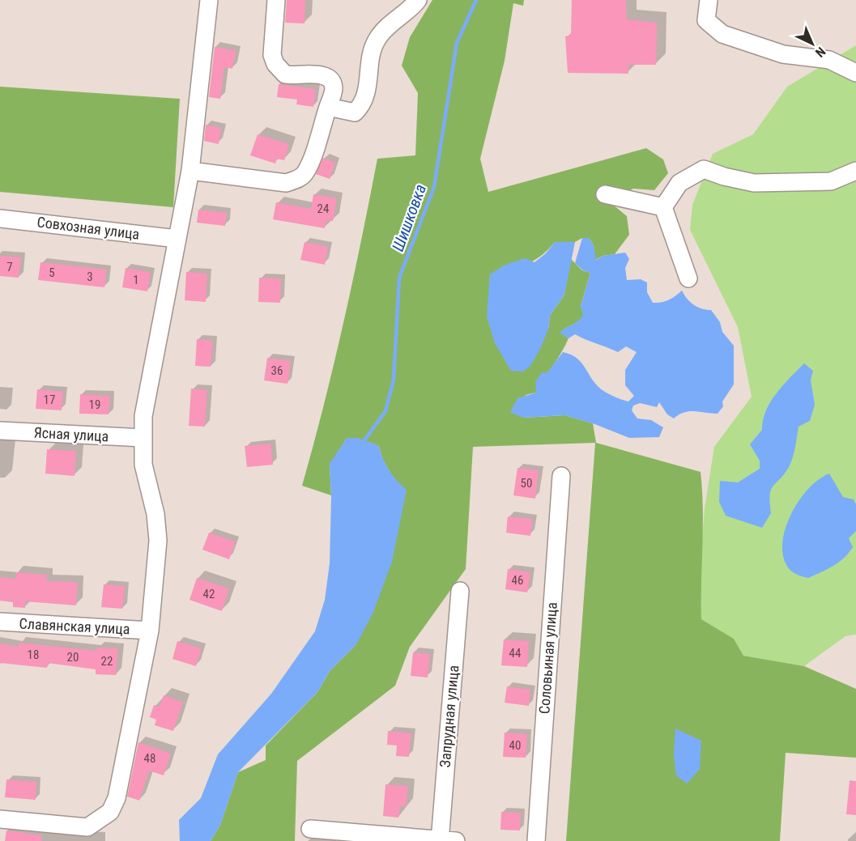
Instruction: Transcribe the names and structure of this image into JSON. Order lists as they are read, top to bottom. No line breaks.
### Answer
{"streets":{"street":["Совхозная улица","Ясная улица","Славянская улица","Соловьиная улица","Запрудная улица"]},"water":["Шишковка"],"house_numbers":["24","7","5","3","1","36","17","19","50","46","42","44","18","20","22","40","48"],"north":"bottom right"}
